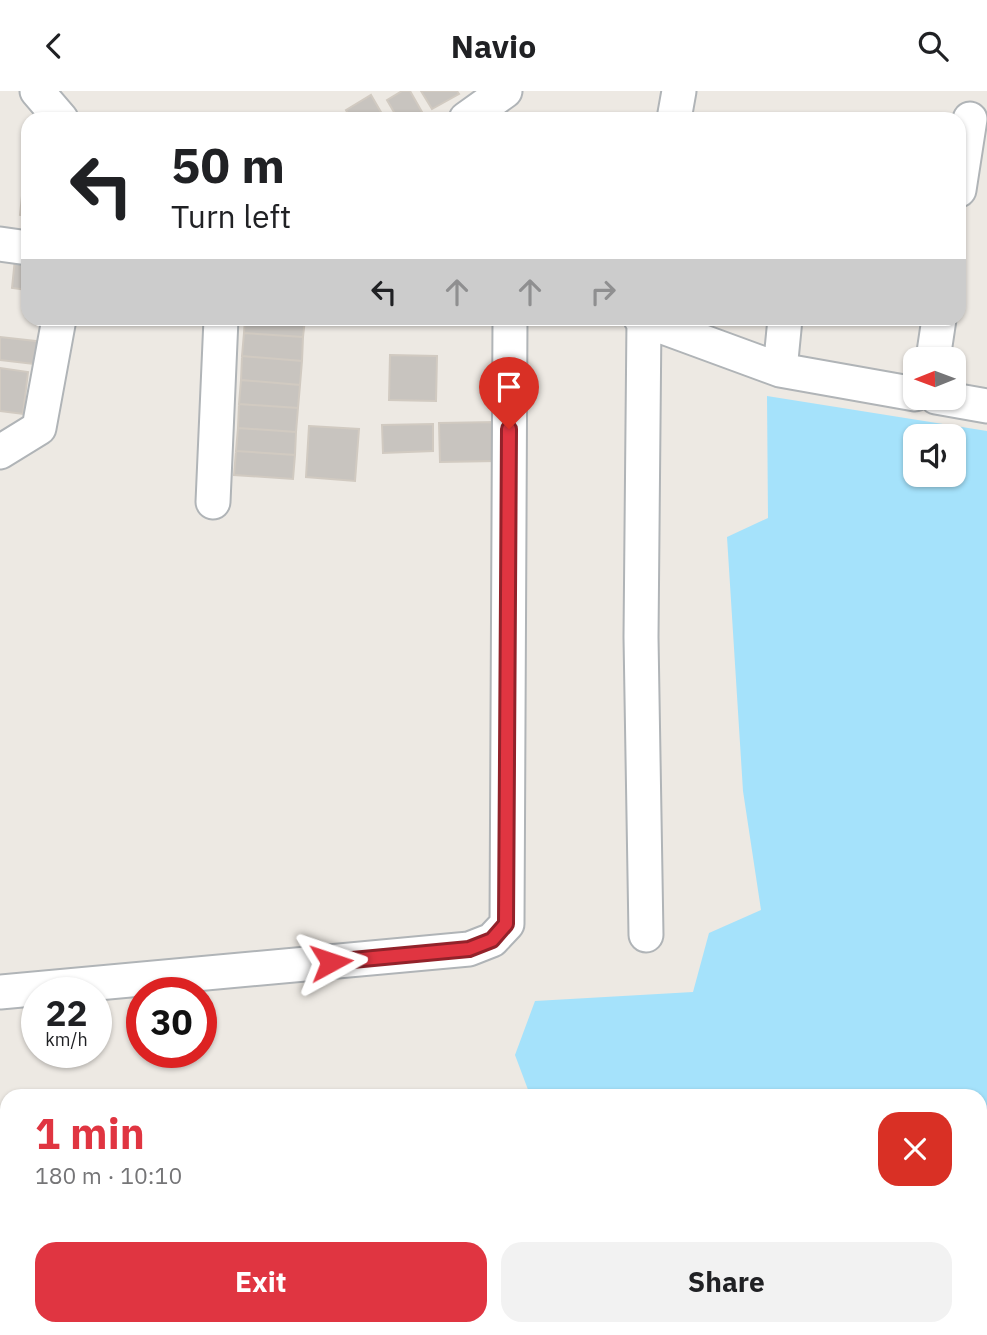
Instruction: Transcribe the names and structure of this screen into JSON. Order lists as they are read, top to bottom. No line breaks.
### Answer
{"north":"left","page":{"header":"Navio","turn":["50 m","Turn left"],"speed":"22 km/h","limit":"30","heading":["1 min","180 m · 10:10"],"buttons":["Exit","Share"]}}
